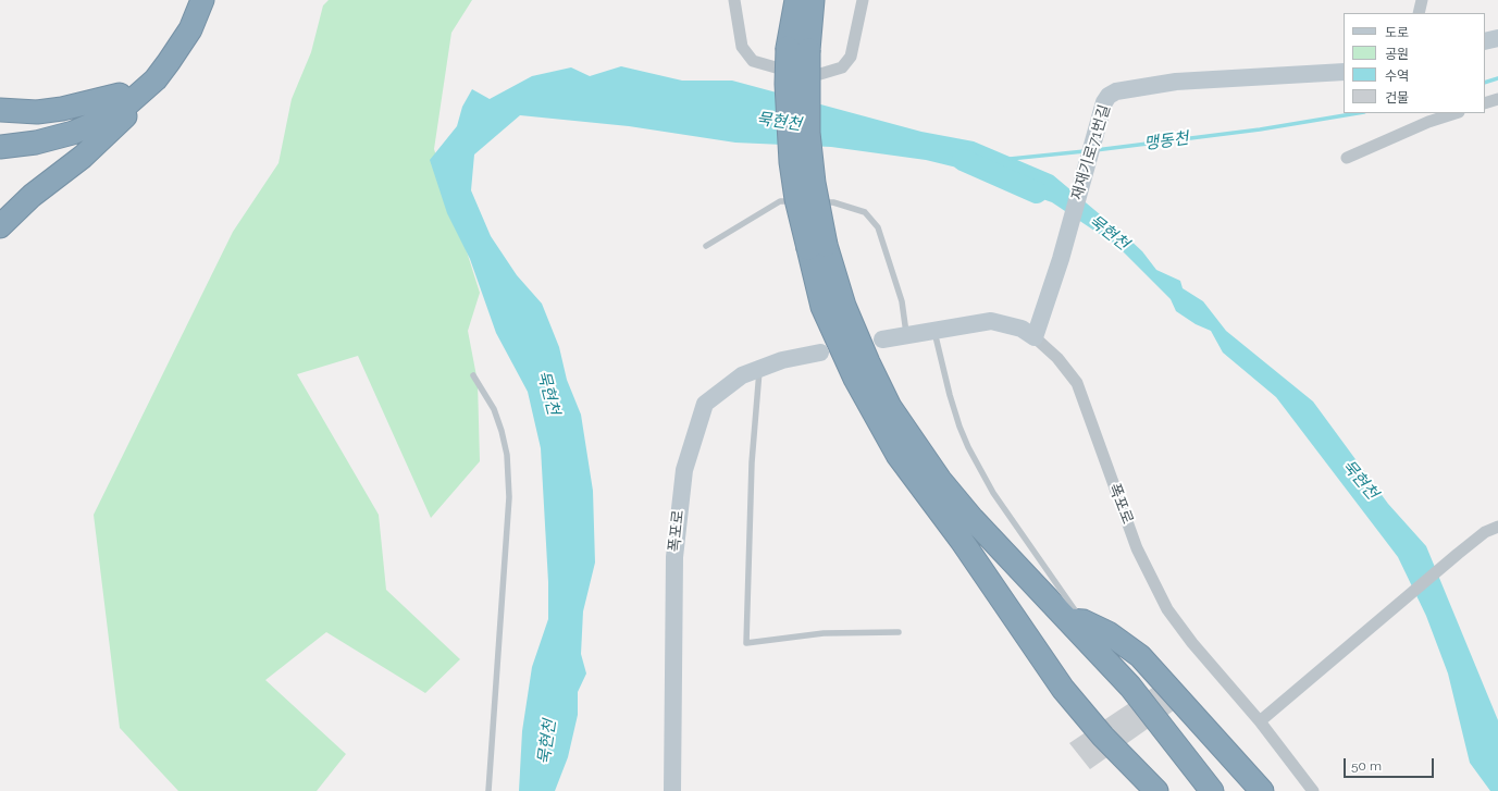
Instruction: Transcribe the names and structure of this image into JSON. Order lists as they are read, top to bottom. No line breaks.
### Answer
{"streets":{"main road":["재재기로71번길","폭포로"]},"crossings":[["재재기로71번길","폭포로"]],"water":["묵현천","맹동천"],"legend":["도로","공원","수역","건물"],"scale_bar":"50 m"}
